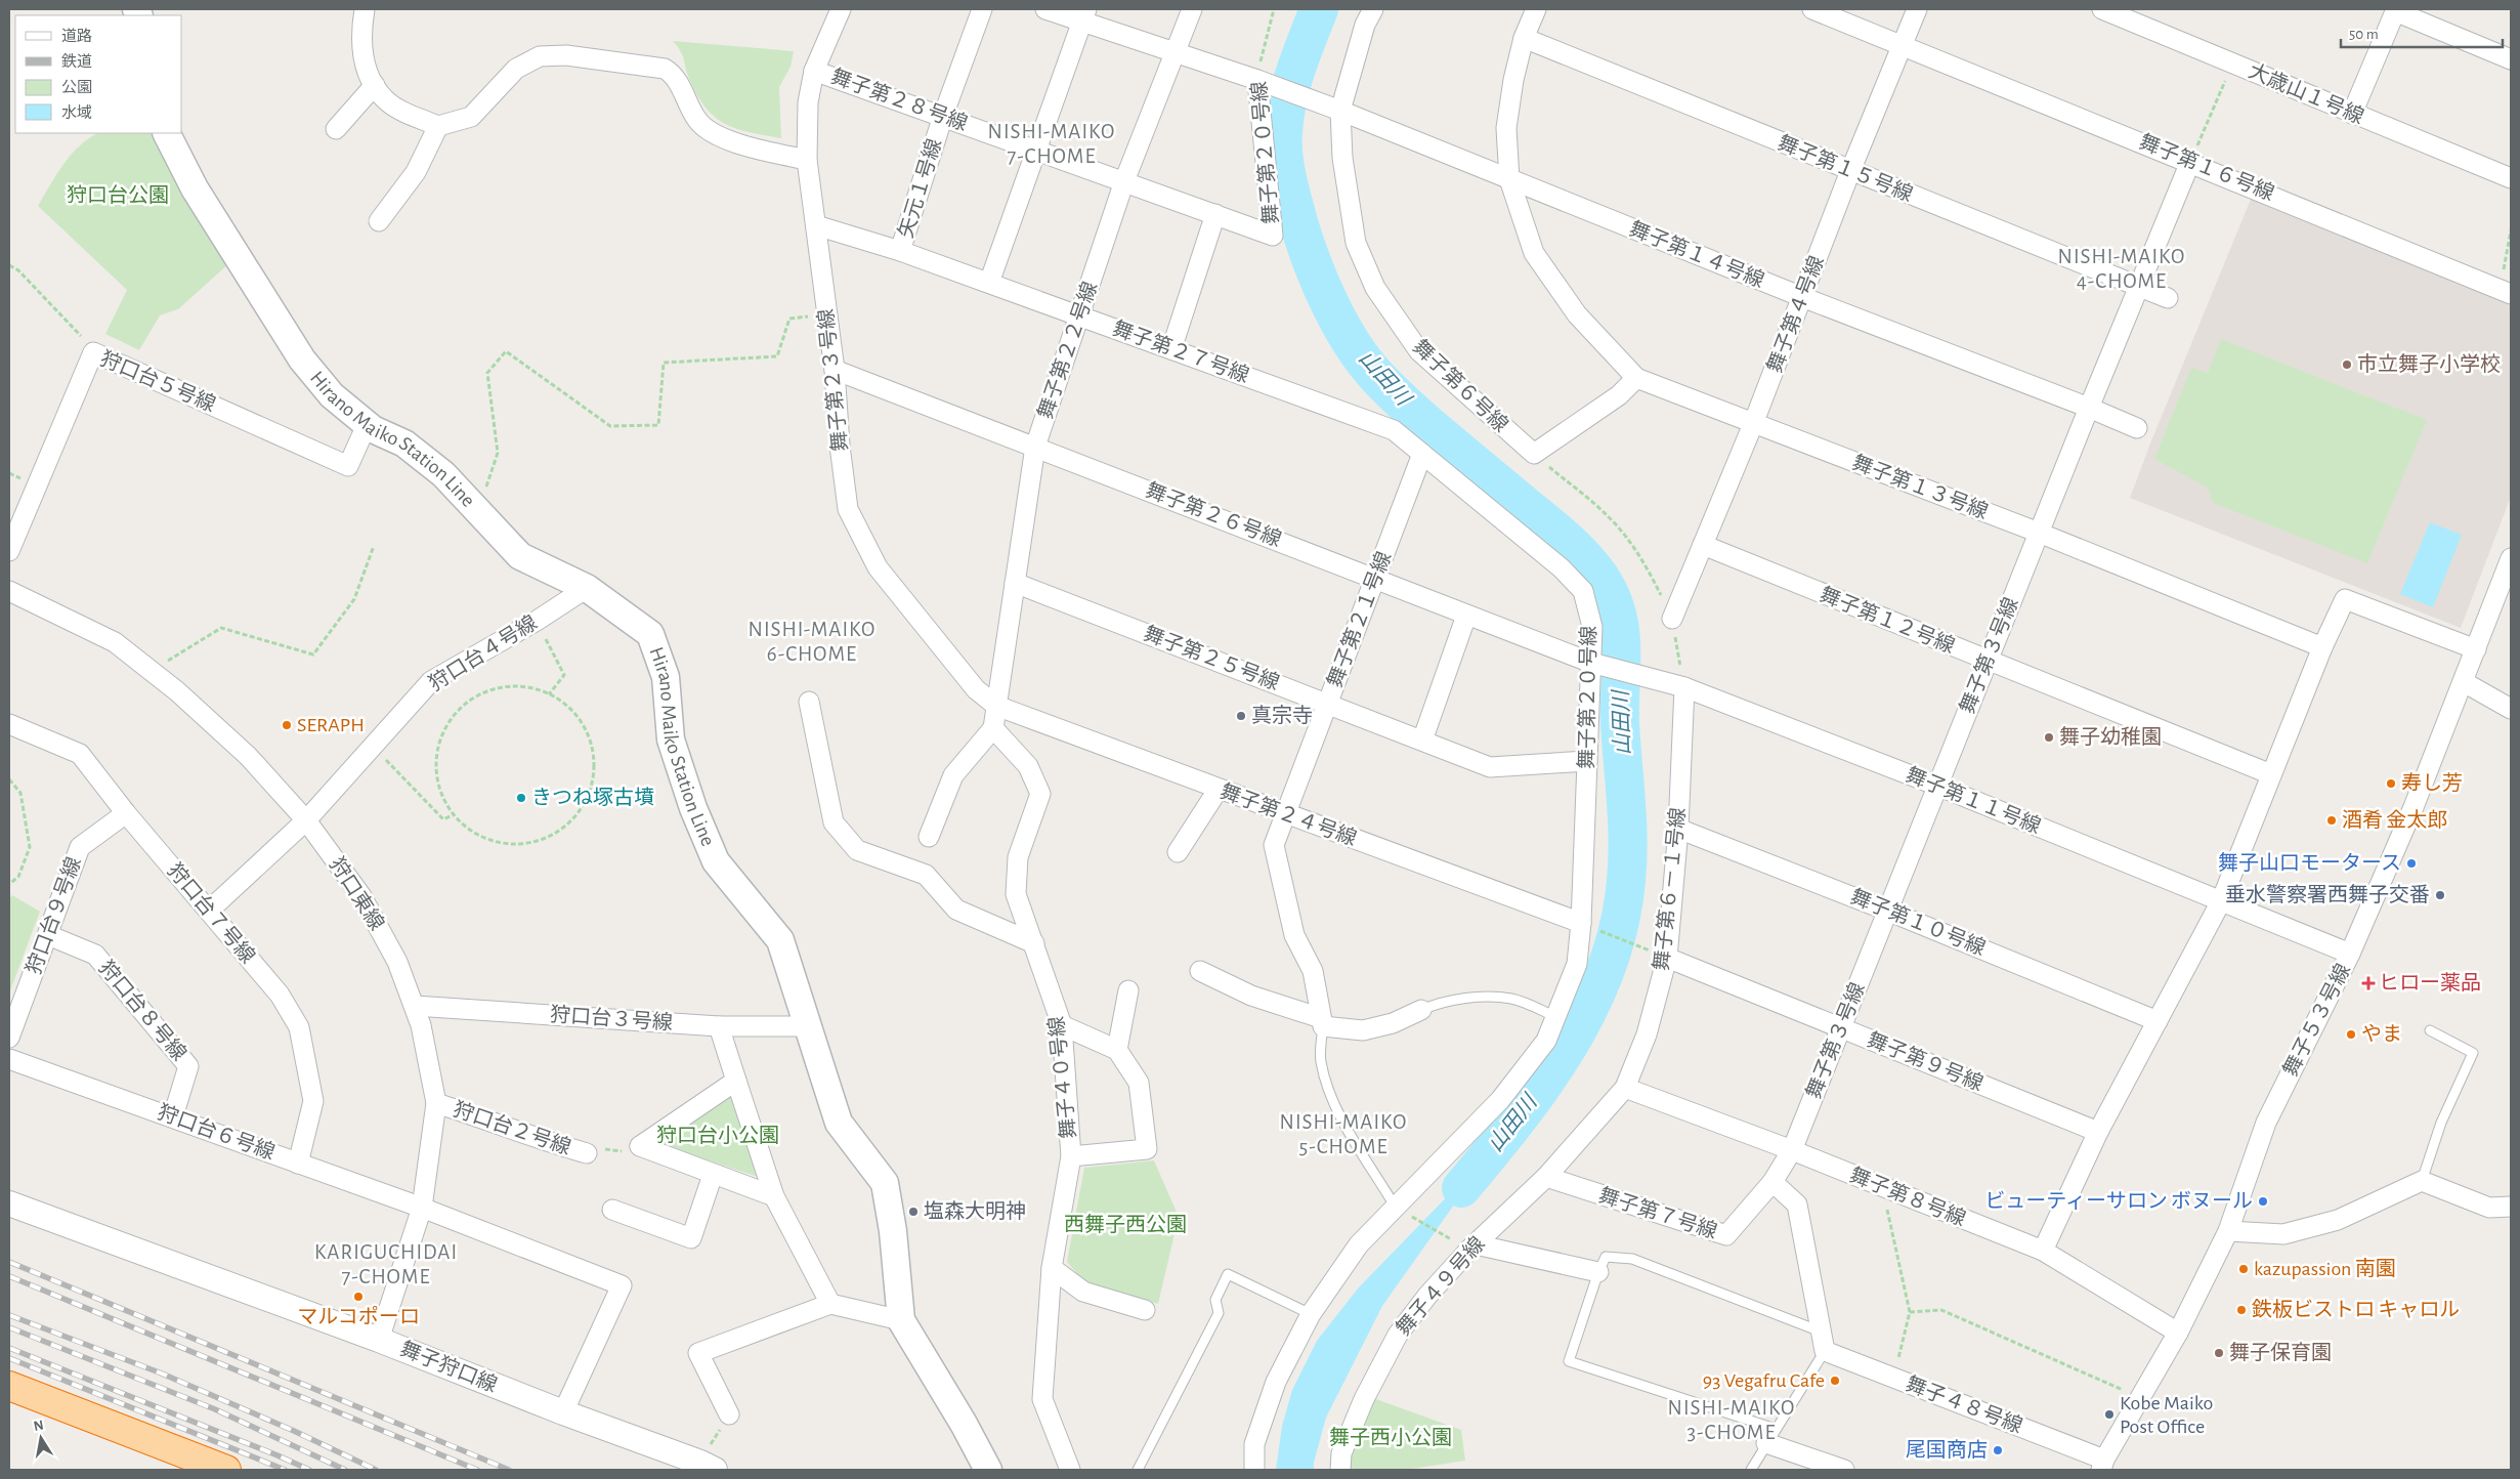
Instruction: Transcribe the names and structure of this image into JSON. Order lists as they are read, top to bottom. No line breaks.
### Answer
{"streets":{"main road":["Hirano Maiko Station Line"],"street":["大歳山１号線","舞子第２８号線","舞子第２０号線","舞子第１６号線","舞子第１５号線","矢元１号線","舞子第１４号線","舞子第４号線","舞子第２２号線","舞子第２７号線","舞子第２３号線","狩口台５号線","舞子第６号線","舞子第１３号線","舞子第２６号線","舞子第２１号線","舞子第１２号線","狩口台４号線","舞子第３号線","舞子第２５号線","舞子第１１号線","舞子第２４号線","舞子第６－１号線","狩口東線","狩口台７号線","狩口台９号線","舞子第１０号線","狩口台８号線","狩口台３号線","舞子５３号線","舞子第９号線","舞子４０号線","狩口台２号線","狩口台６号線","舞子第８号線","舞子第７号線","舞子４９号線","舞子狩口線","舞子４８号線"]},"crossings":[["舞子第２８号線","舞子第２０号線"],["舞子第２８号線","矢元１号線"],["舞子第２８号線","舞子第２２号線"],["舞子第２８号線","舞子第２３号線"],["舞子第２０号線","舞子第１４号線"],["舞子第２０号線","舞子第２７号線"],["舞子第２０号線","舞子第２６号線"],["舞子第２０号線","舞子第２１号線"],["舞子第２０号線","舞子第２５号線"],["舞子第２０号線","舞子第１１号線"],["舞子第２０号線","舞子第２４号線"],["舞子第１６号線","舞子第４号線"],["舞子第１６号線","舞子第３号線"],["舞子第１５号線","舞子第４号線"],["舞子第１５号線","舞子第３号線"],["矢元１号線","舞子第２７号線"],["舞子第１４号線","舞子第４号線"],["舞子第１４号線","舞子第２２号線"],["舞子第１４号線","舞子第６号線"],["舞子第１４号線","舞子第３号線"],["舞子第４号線","舞子第１３号線"],["舞子第４号線","舞子第１２号線"],["舞子第２２号線","舞子第２７号線"],["舞子第２２号線","舞子第２３号線"],["舞子第２２号線","舞子第２６号線"],["舞子第２２号線","舞子第２５号線"],["舞子第２２号線","舞子第２４号線"],["舞子第２７号線","舞子第２３号線"],["舞子第２７号線","舞子第２１号線"],["舞子第２３号線","舞子第２６号線"],["舞子第２３号線","舞子第２４号線"],["狩口台５号線","Hirano Maiko Station Line"],["Hirano Maiko Station Line","狩口台４号線"],["Hirano Maiko Station Line","狩口台３号線"],["舞子第１３号線","舞子第３号線"],["舞子第２６号線","舞子第２１号線"],["舞子第２６号線","舞子第１１号線"],["舞子第２１号線","舞子第２５号線"],["舞子第２１号線","舞子第２４号線"],["舞子第１２号線","舞子第３号線"],["狩口台４号線","狩口東線"],["狩口台４号線","狩口台７号線"],["舞子第３号線","舞子第１１号線"],["舞子第３号線","舞子第１０号線"],["舞子第３号線","舞子第９号線"],["舞子第３号線","舞子第８号線"],["舞子第３号線","舞子第７号線"],["舞子第１１号線","舞子第６－１号線"],["舞子第１１号線","舞子５３号線"],["舞子第６－１号線","舞子第１０号線"],["舞子第６－１号線","舞子第９号線"],["舞子第６－１号線","舞子第８号線"],["舞子第６－１号線","舞子第７号線"],["舞子第６－１号線","舞子４９号線"],["狩口東線","狩口台３号線"],["狩口東線","狩口台２号線"],["狩口東線","狩口台６号線"],["狩口東線","舞子狩口線"],["狩口台７号線","狩口台９号線"],["狩口台７号線","狩口台６号線"],["狩口台９号線","狩口台８号線"],["狩口台８号線","狩口台６号線"],["舞子５３号線","舞子第８号線"],["舞子５３号線","舞子４８号線"],["狩口台６号線","舞子狩口線"],["舞子第８号線","舞子第７号線"],["舞子第７号線","舞子４９号線"]],"districts":["NISHI-MAIKO 7-CHOME","NISHI-MAIKO 4-CHOME","NISHI-MAIKO 6-CHOME","NISHI-MAIKO 5-CHOME","KARIGUCHIDAI 7-CHOME","NISHI-MAIKO 3-CHOME"],"water":["山田川"],"parks":["狩口台公園","狩口台小公園","西舞子西公園","舞子西小公園"],"places":{"other":["市立舞子小学校","真宗寺","SERAPH","舞子幼稚園","寿し芳","きつね塚古墳","酒肴 金太郎","舞子山口モータース","垂水警察署西舞子交番","やま","ビューティーサロン ボヌール","塩森大明神","kazupassion 南園","マルコポーロ","鉄板ビストロ キャロル","舞子保育園","93 Vegafru Cafe","Kobe Maiko Post Office","尾国商店"],"health":["ヒロー薬品"]},"legend":["道路","鉄道","公園","水域"],"scale_bar":"50 m","north":"top"}
